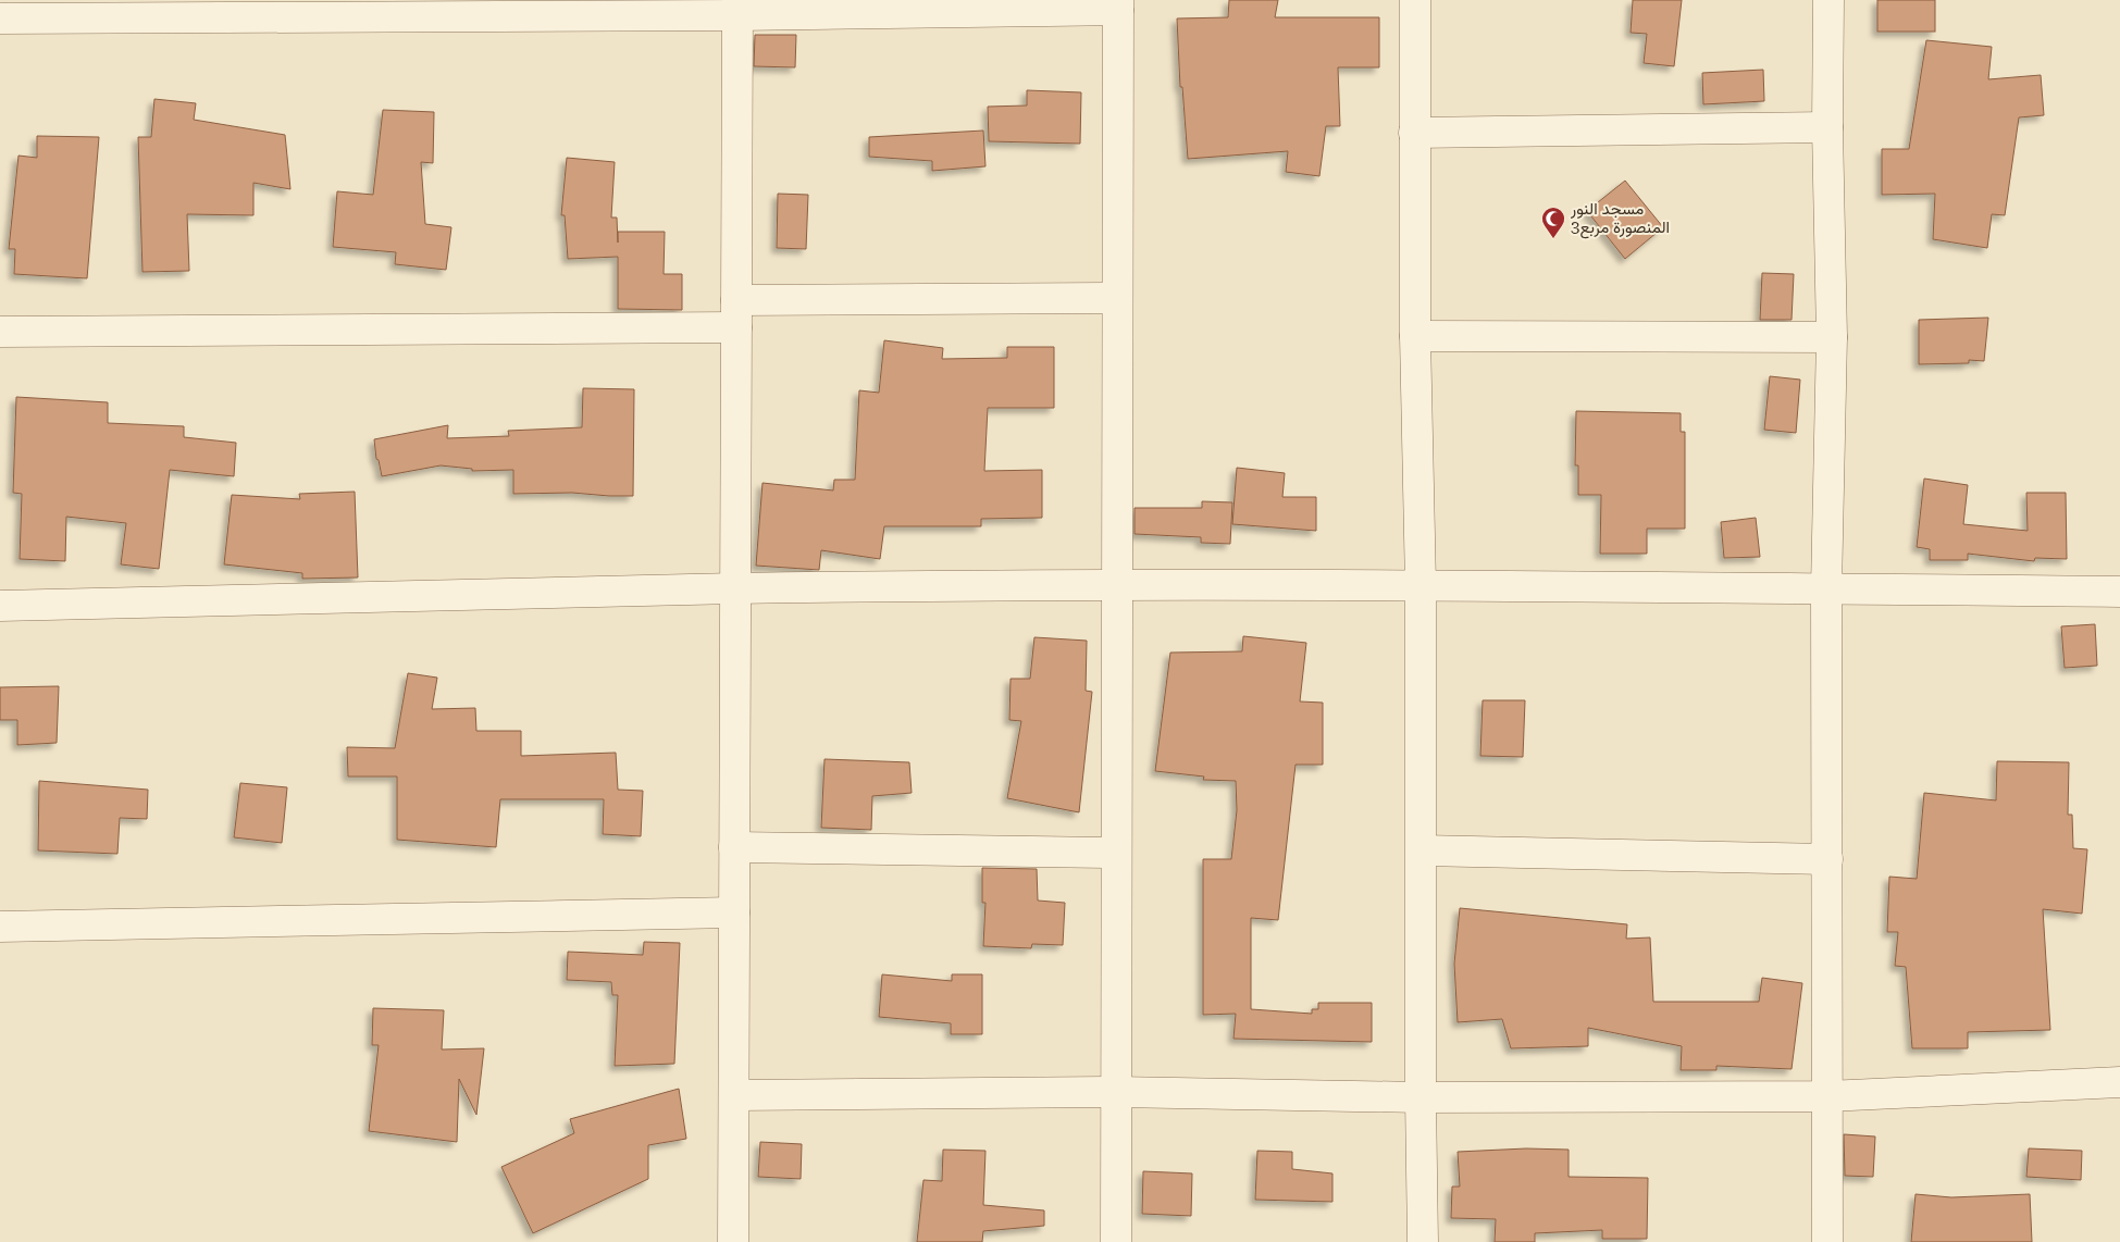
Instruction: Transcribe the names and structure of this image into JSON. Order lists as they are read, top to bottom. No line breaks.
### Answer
{"places":{"mosque":["مسجد النور المنصورة مربع3"]}}
